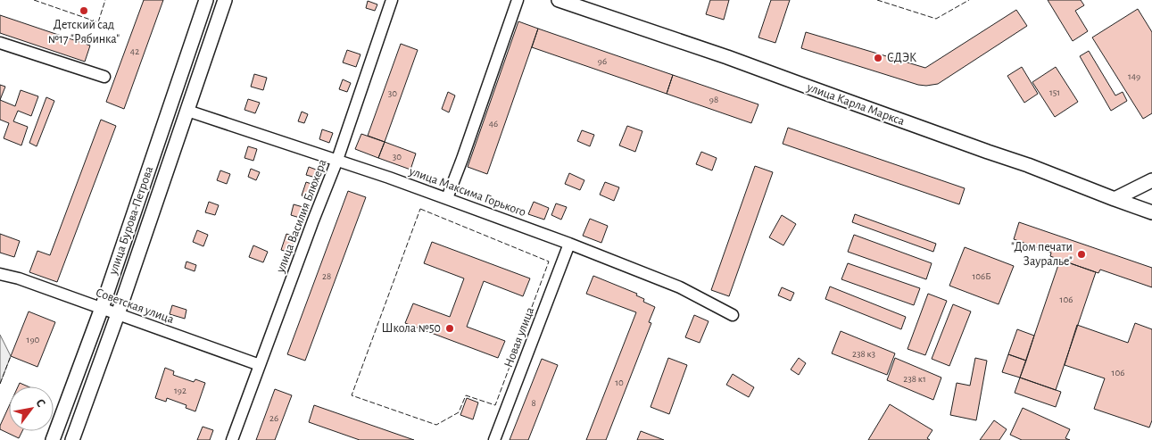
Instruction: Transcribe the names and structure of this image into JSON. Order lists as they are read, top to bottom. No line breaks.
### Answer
{"streets":{"main road":["улица Карла Маркса","улица Бурова-Петрова"],"street":["улица Максима Горького","улица Василия Блюхера","Советская улица","Новая улица"]},"crossings":[["улица Максима Горького","улица Василия Блюхера"],["улица Максима Горького","улица Бурова-Петрова"],["улица Максима Горького","Новая улица"],["улица Василия Блюхера","Советская улица"],["улица Бурова-Петрова","Советская улица"]],"places":["Детский сад №17 \"Рябинка\"","СДЭК","\"Дом печати Зауралье\"","Школа №50"],"house_numbers":["42","96","149","151","30","98","46","30","28","106Б","106","190","238 к3","106","238 к1","10","192","8","26"],"north":"top right"}
